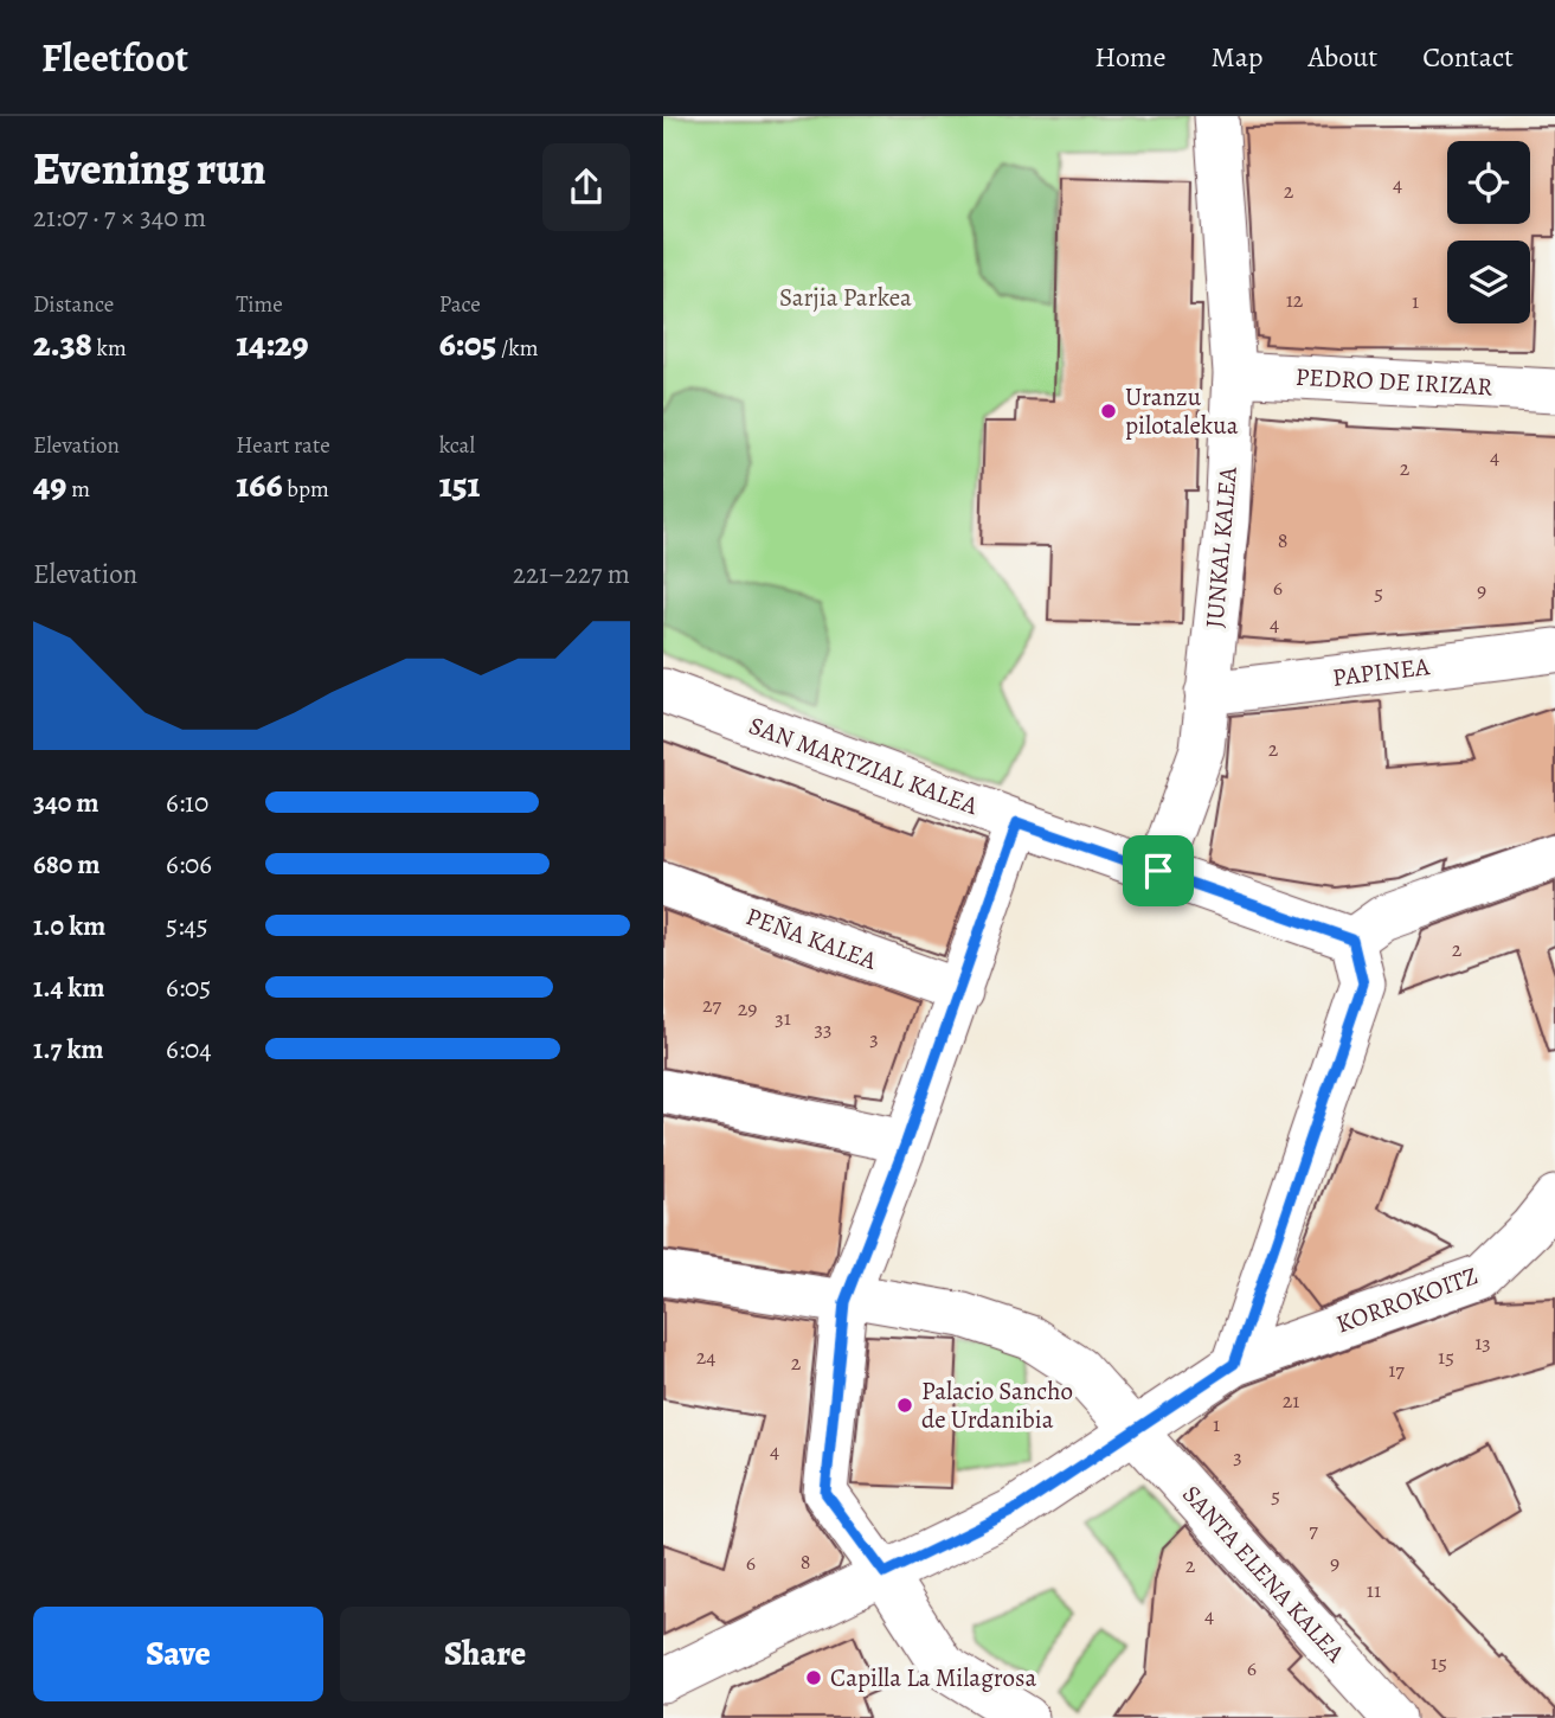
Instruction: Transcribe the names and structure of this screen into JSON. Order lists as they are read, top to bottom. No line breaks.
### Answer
{"streets":{"street":["PEDRO DE IRIZAR","JUNKAL KALEA","PAPINEA","SAN MARTZIAL KALEA","PEÑA KALEA","KORROKOITZ","SANTA ELENA KALEA"]},"crossings":[["PEDRO DE IRIZAR","JUNKAL KALEA"],["JUNKAL KALEA","PAPINEA"],["JUNKAL KALEA","SAN MARTZIAL KALEA"],["KORROKOITZ","SANTA ELENA KALEA"]],"parks":["Sarjia Parkea"],"places":["Uranzu pilotalekua","Palacio Sancho de Urdanibia","Capilla La Milagrosa"],"house_numbers":["4","2","12","1","4","2","8","6","9","5","4","2","2","27","29","31","33","3","13","24","15","2","17","21","1","4","3","5","7","8","6","9","2","11","4","15","6"],"page":{"header":"Fleetfoot","nav":["Home","Map","About","Contact"],"heading":["Evening run","21:07 · 7 × 340 m"],"stats":[["Distance","2.38 km"],["Time","14:29"],["Pace","6:05 /km"],["Elevation","49 m"],["Heart rate","166 bpm"],["kcal","151"]],"chart":["Elevation","221–227 m"],"list":[{"name":"340 m","note":"6:10"},{"name":"680 m","note":"6:06"},{"name":"1.0 km","note":"5:45"},{"name":"1.4 km","note":"6:05"},{"name":"1.7 km","note":"6:04"}],"buttons":["Save","Share"]}}
